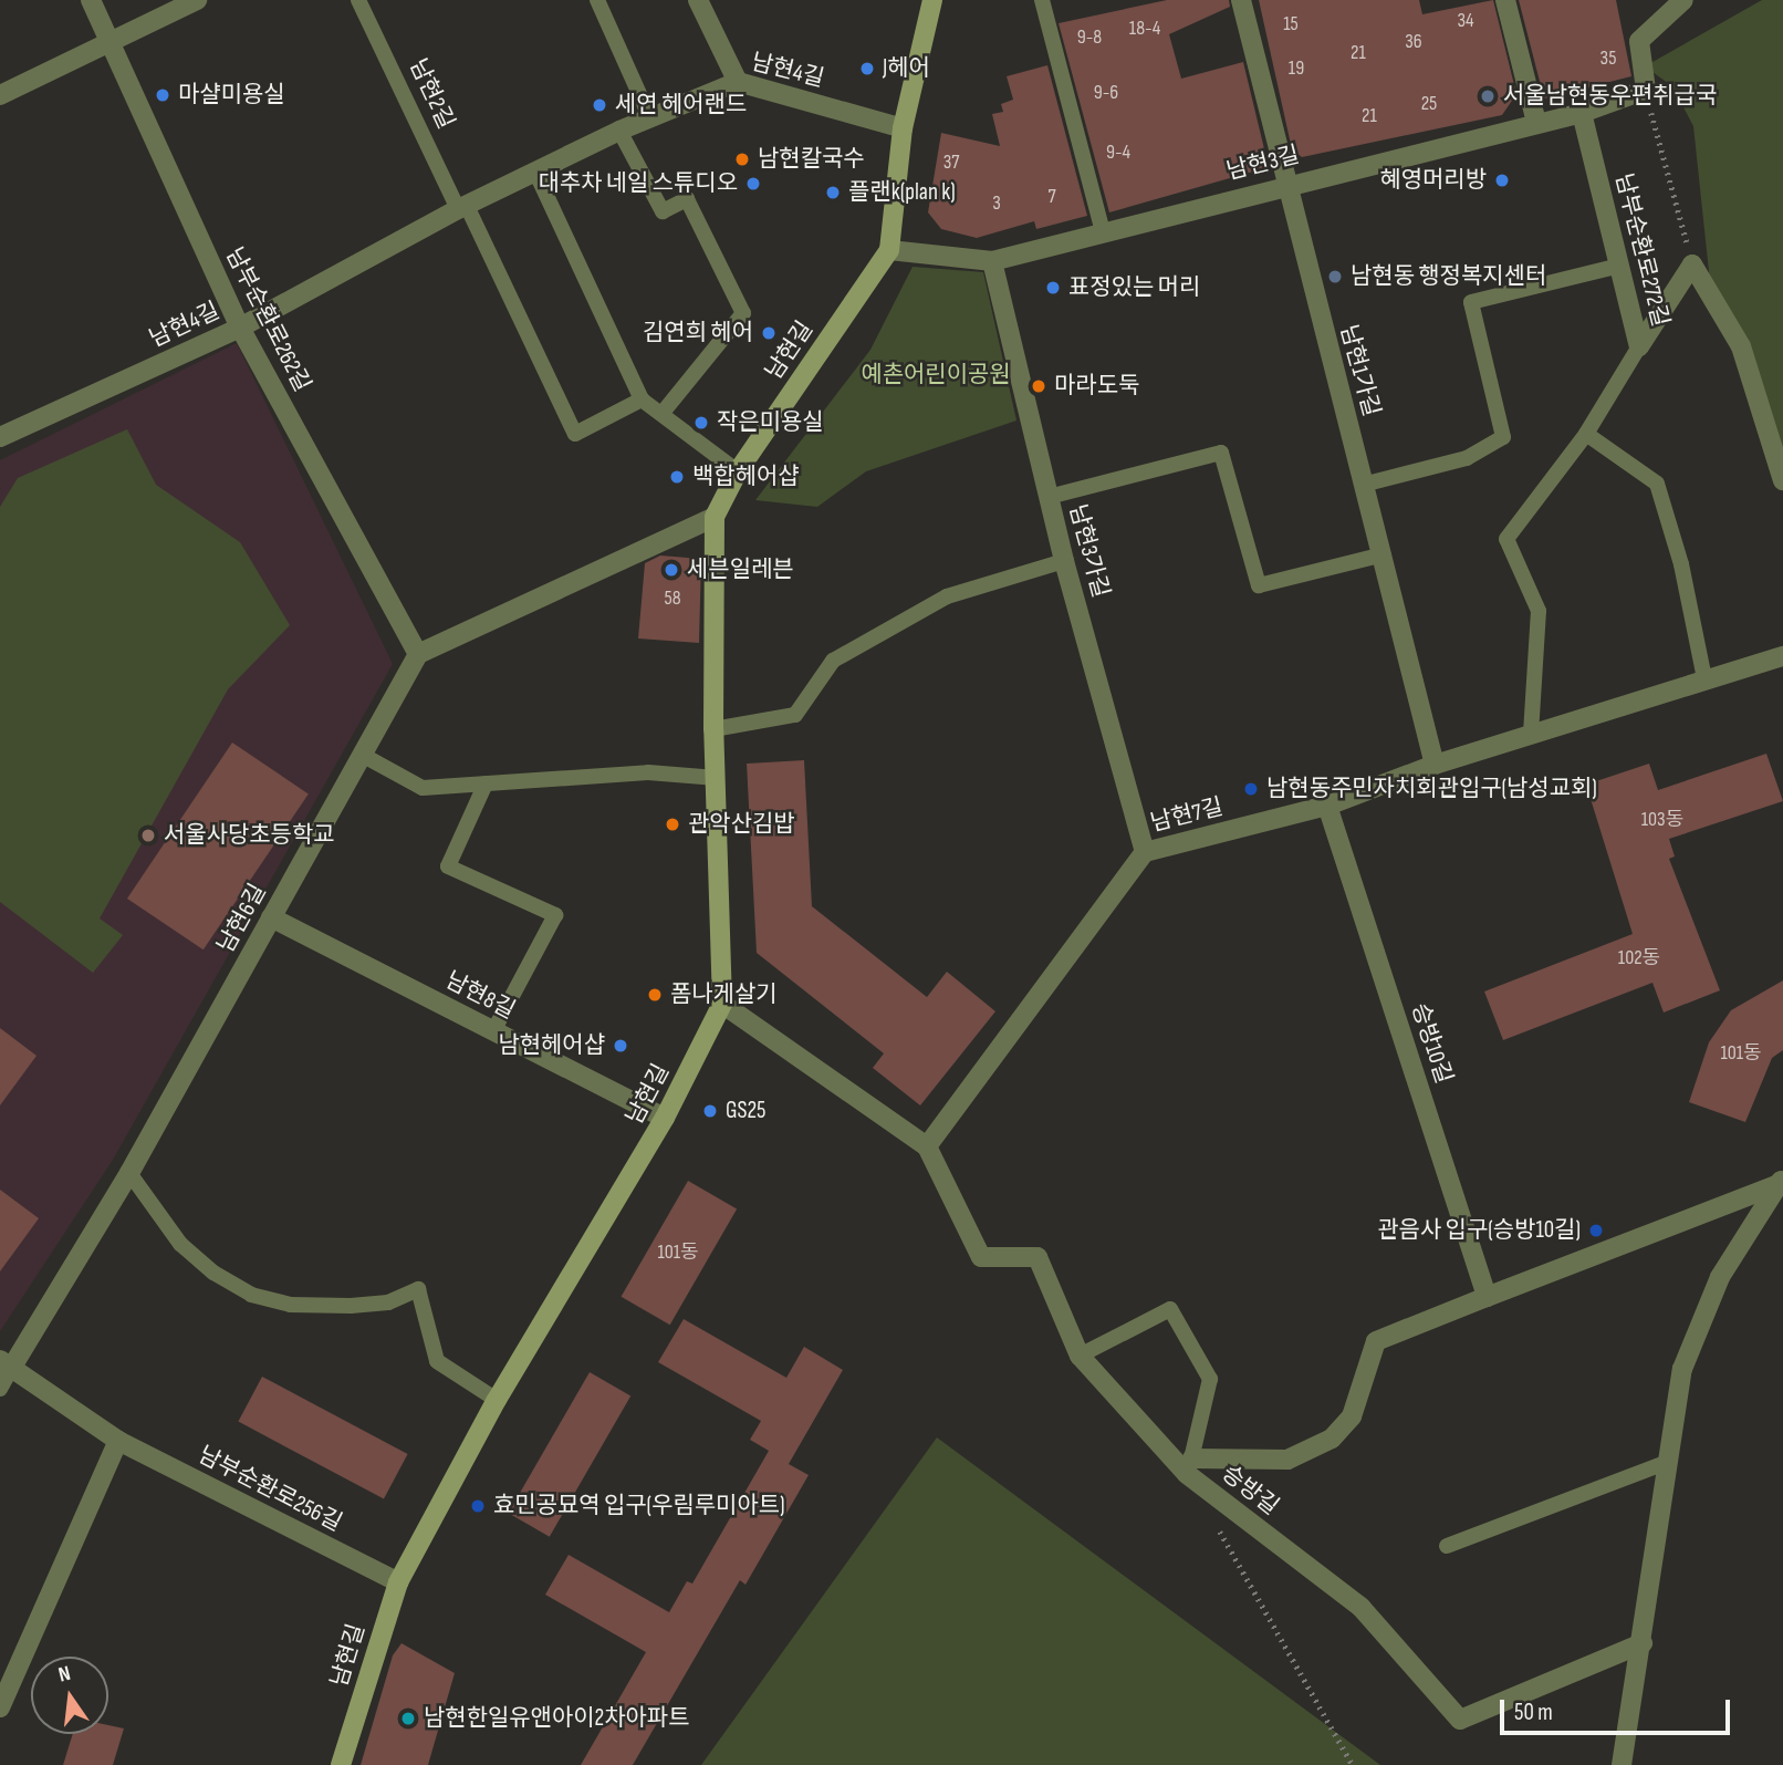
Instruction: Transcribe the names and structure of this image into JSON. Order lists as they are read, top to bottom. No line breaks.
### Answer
{"streets":{"street":["남현4길","남현3길","남부순환로272길","남부순환로262길","남현길","남현1가길","남현3가길","남현7길","남현6길","남현8길","승방10길","남부순환로256길","승방길"],"lane":["남현2길"]},"crossings":[["남현4길","남현2길"],["남현4길","남부순환로262길"],["남현4길","남현길"],["남현3길","남부순환로272길"],["남현3길","남현길"],["남현3길","남현1가길"],["남현3길","남현3가길"],["남부순환로272길","남현7길"],["남부순환로262길","남현6길"],["남현길","남현8길"],["남현길","남부순환로256길"],["남현1가길","남현7길"],["남현3가길","남현7길"],["남현7길","승방10길"],["남현7길","승방길"],["남현6길","남현8길"],["남현6길","남부순환로256길"]],"parks":["예촌어린이공원"],"places":["J헤어","마샬미용실","서울남현동우편취급국","세연 헤어랜드","남현칼국수","혜영머리방","대추차 네일 스튜디오","플랜k(plan k)","남현동 행정복지센터","표정있는 머리","김연희 헤어","마라도둑","작은미용실","백합헤어샵","세븐일레븐","남현동주민자치회관입구(남성교회)","관악산김밥","서울사당초등학교","폼나게살기","남현헤어샵","GS25","관음사 입구(승방10길)","효민공묘역 입구(우림루미아트)","남현한일유앤아이2차아파트"],"house_numbers":["34","15","18-4","9-8","36","21","35","19","9-6","25","21","9-4","37","7","3","58","103동","102동","101동","101동"],"scale_bar":"50 m","north":"top"}
